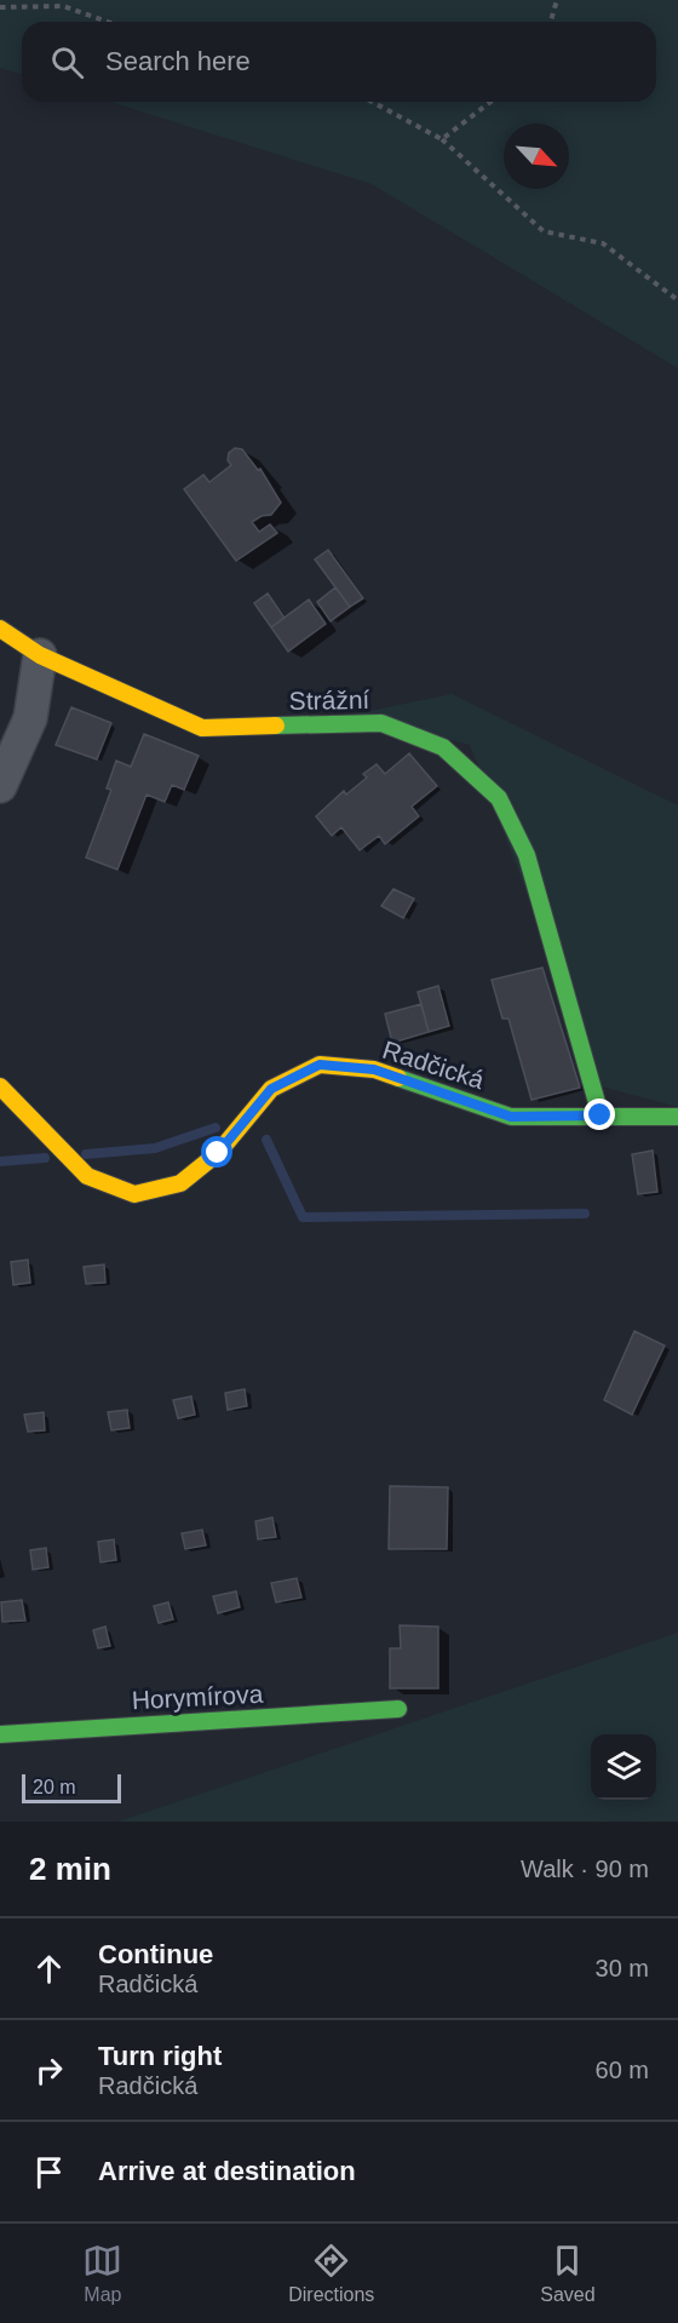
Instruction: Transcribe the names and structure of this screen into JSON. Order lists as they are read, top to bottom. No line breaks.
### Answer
{"streets":{"street":["Strážní","Radčická","Horymírova"]},"crossings":[["Strážní","Radčická"]],"scale_bar":"20 m","north":"bottom right","page":{"search":"Search here","scale":"20 m","heading":["2 min","Walk · 90 m"],"list":[["Continue","Radčická","30 m"],["Turn right","Radčická","60 m"],"Arrive at destination"],"nav":["Map","Directions","Saved"]}}
